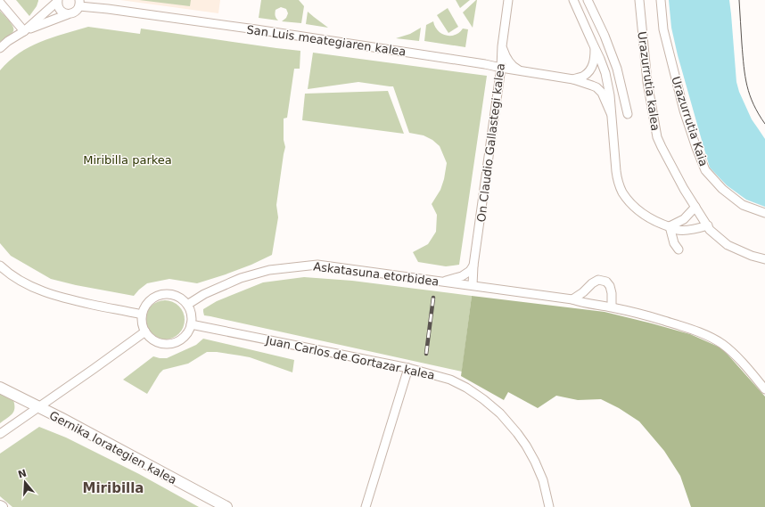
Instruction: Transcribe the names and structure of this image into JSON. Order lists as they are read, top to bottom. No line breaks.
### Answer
{"streets":{"main road":["Gernika lorategien kalea"],"street":["San Luis meategiaren kalea","Urazurrutia kalea","Urazurrutia Kaia","On Claudio Gallastegi kalea","Askatasuna etorbidea","Juan Carlos de Gortazar kalea"]},"crossings":[["San Luis meategiaren kalea","On Claudio Gallastegi kalea"],["On Claudio Gallastegi kalea","Askatasuna etorbidea"],["Askatasuna etorbidea","Juan Carlos de Gortazar kalea"]],"districts":["Miribilla"],"parks":["Miribilla parkea"],"north":"top"}
